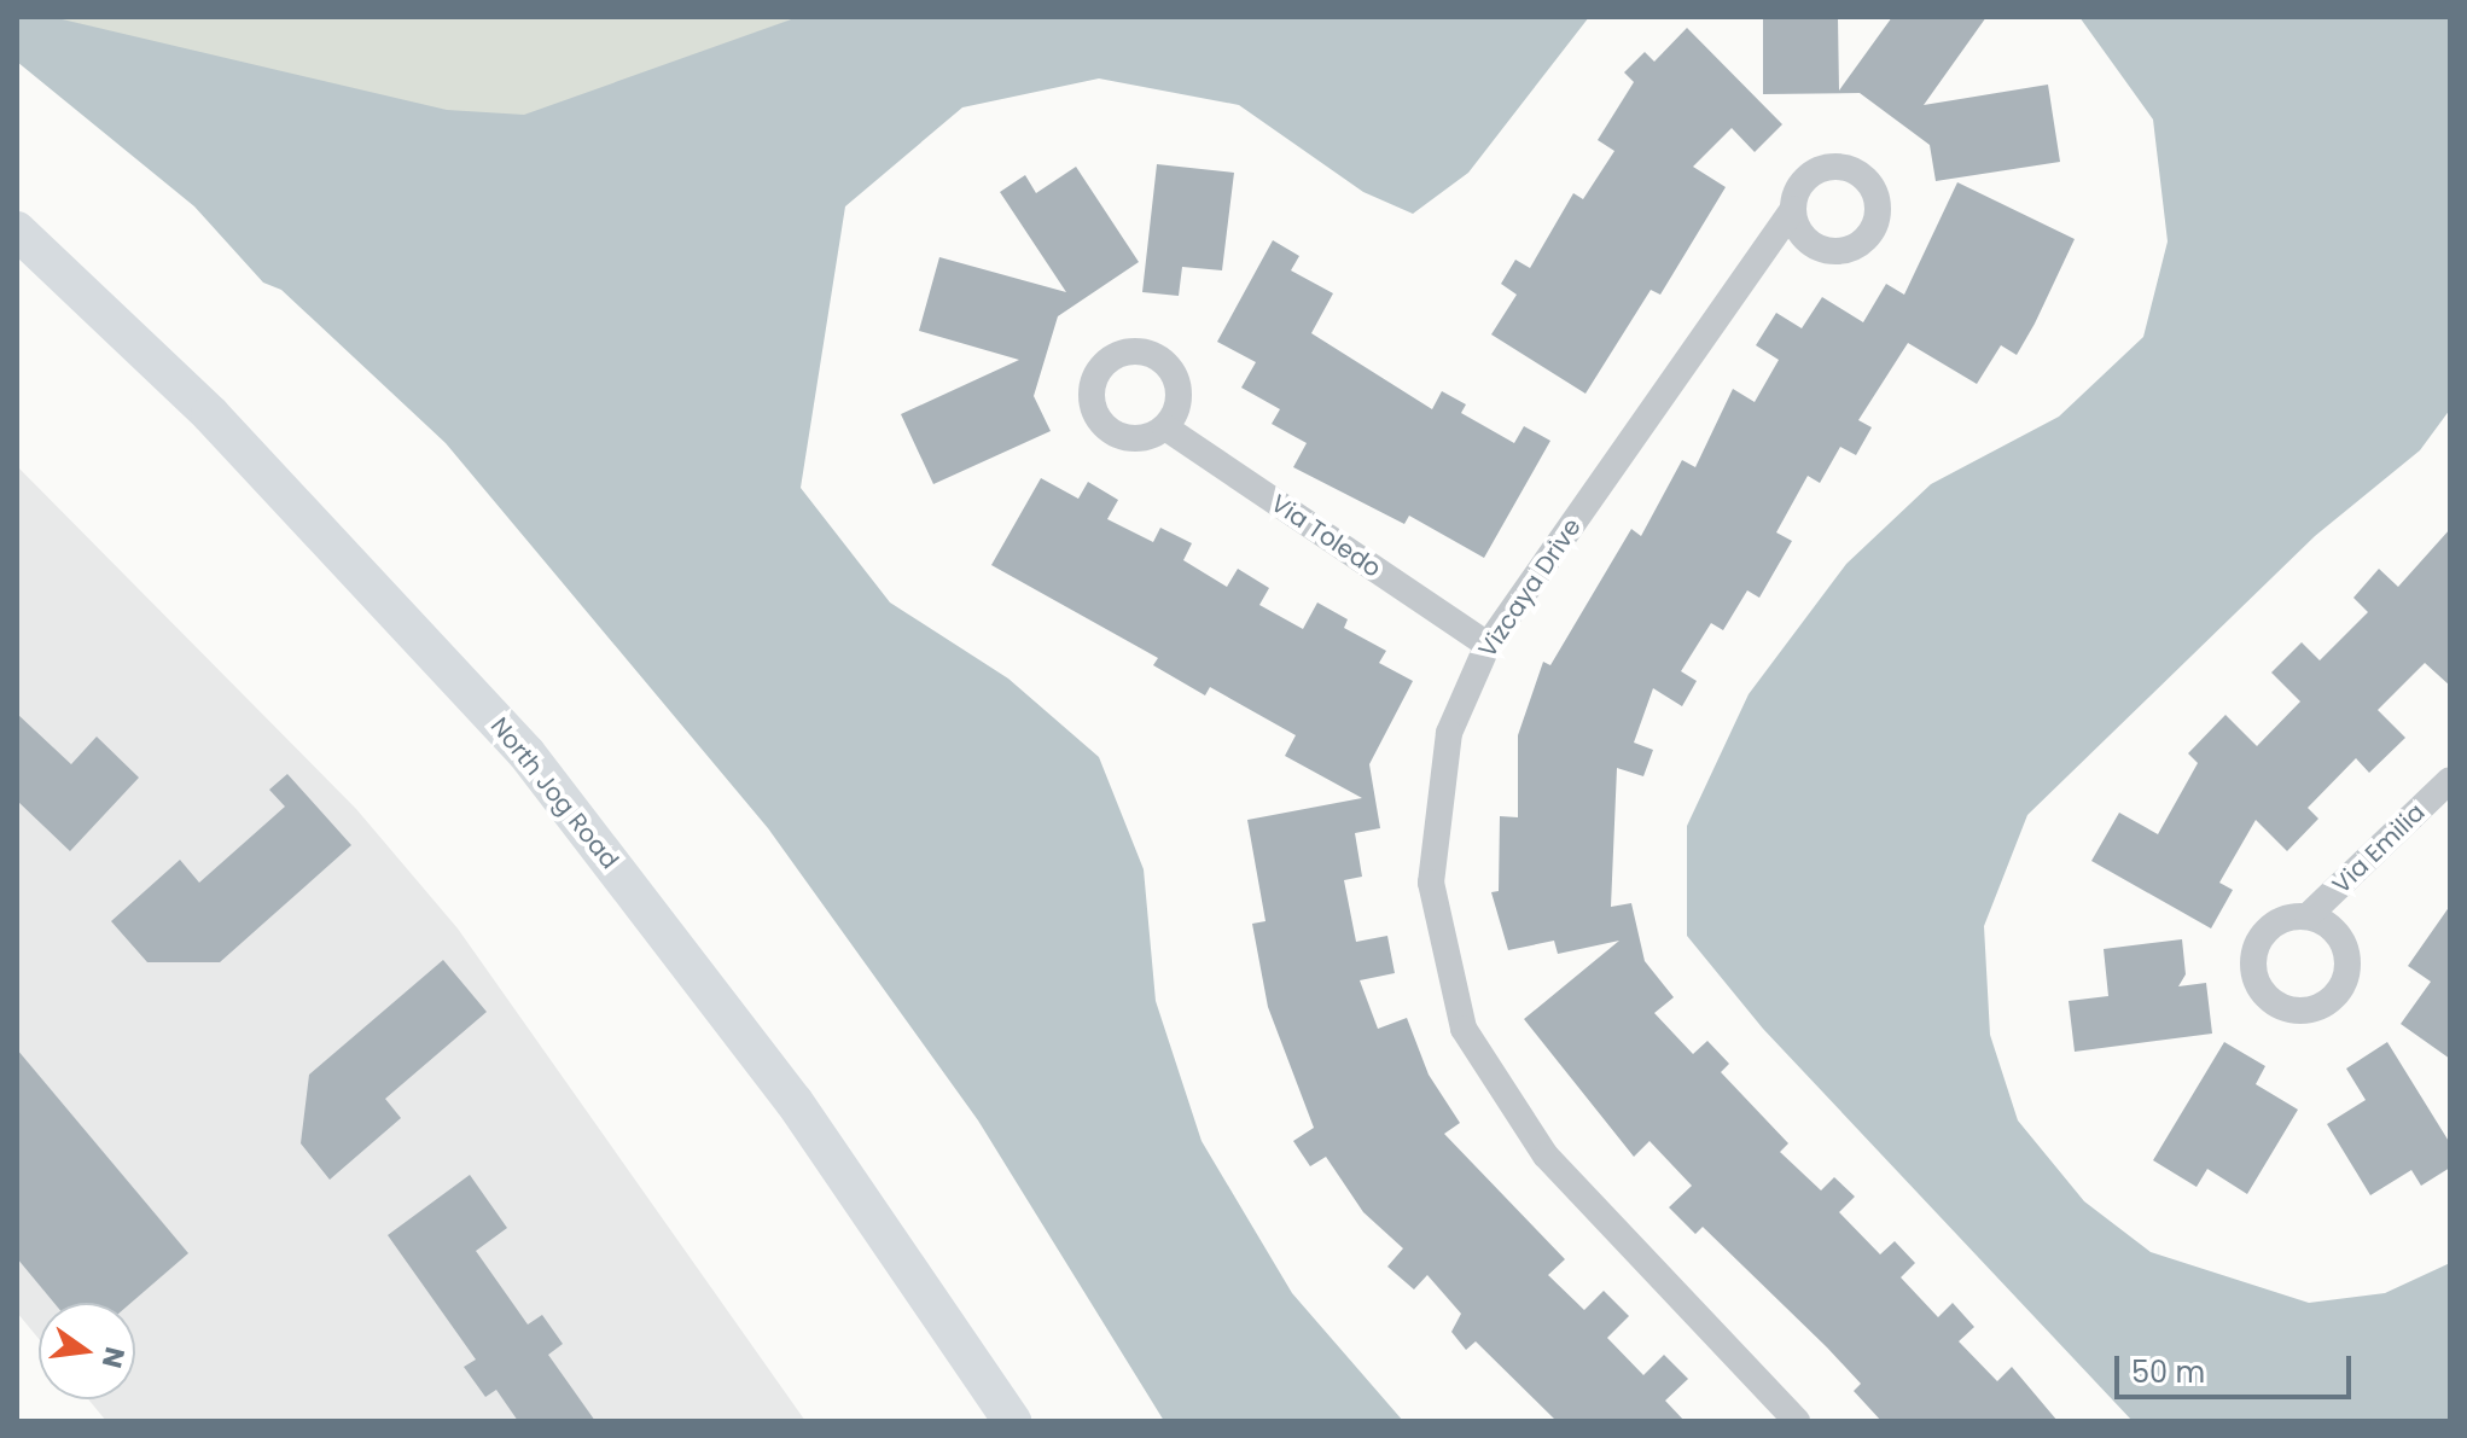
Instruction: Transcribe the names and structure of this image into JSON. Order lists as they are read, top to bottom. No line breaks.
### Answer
{"streets":{"street":["Via Toledo","Vizcaya Drive","North Jog Road","Via Emilia"]},"crossings":[["Via Toledo","Vizcaya Drive"]],"scale_bar":"50 m","north":"right"}
